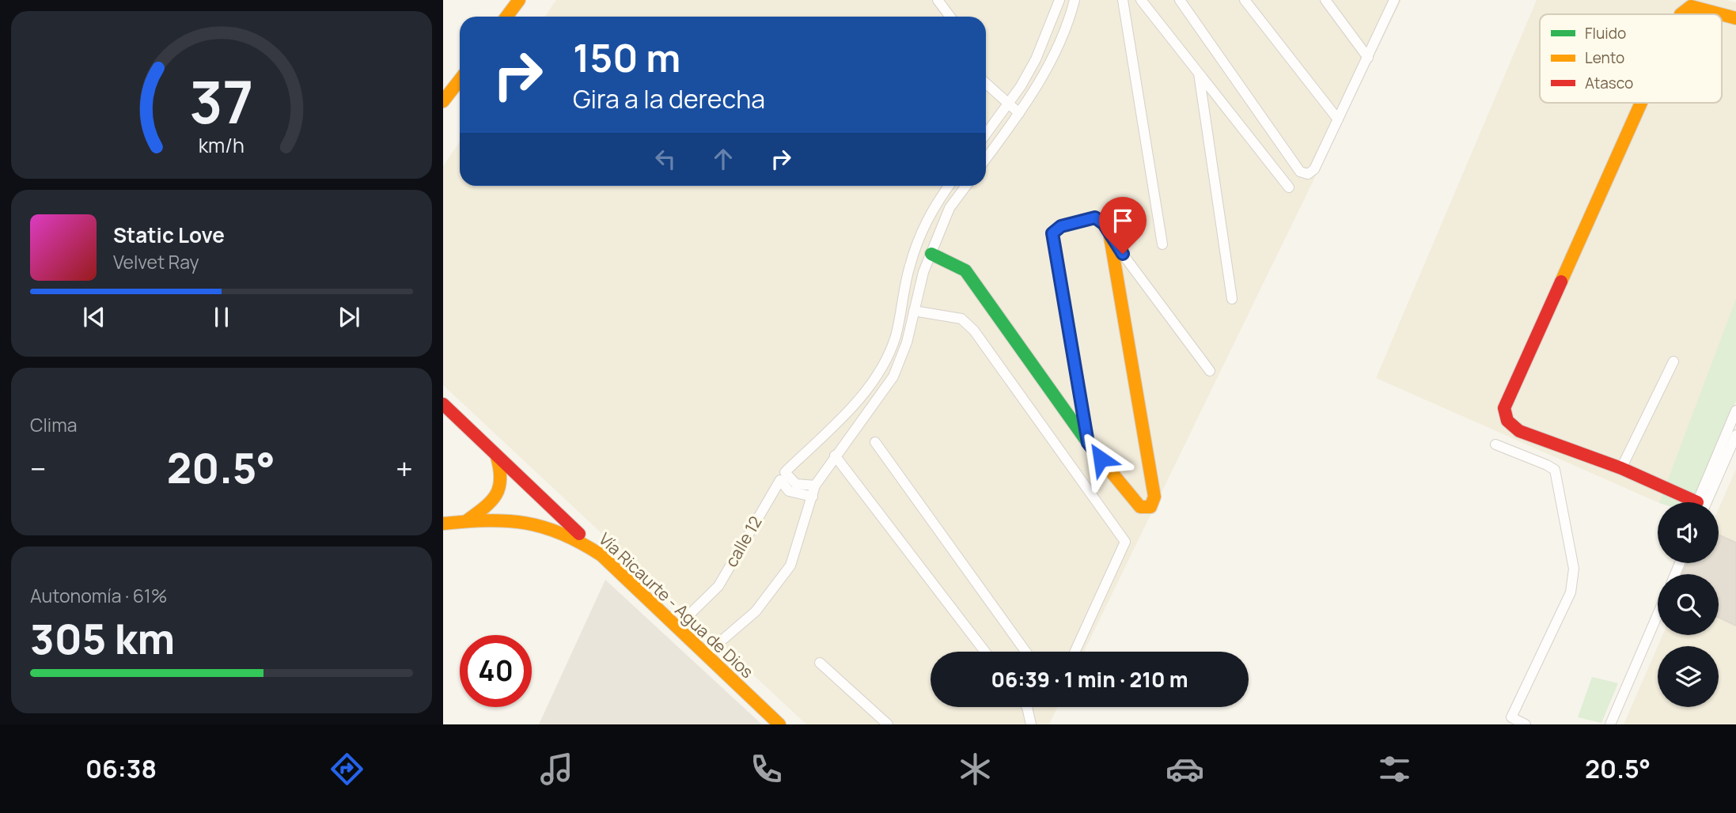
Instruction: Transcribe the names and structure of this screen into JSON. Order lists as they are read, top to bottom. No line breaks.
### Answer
{"streets":{"street":["calle 12","Vía Ricaurte - Agua de Dios"]},"crossings":[["calle 12","Vía Ricaurte - Agua de Dios"]],"legend":["Fluido","Lento","Atasco"],"page":{"turn":["150 m","Gira a la derecha"],"song":["Static Love","Velvet Ray"],"tile":["Clima",["Autonomía · 61%","305 km"]],"heat":["−","20.5°","+"],"limit":"40","trip":"06:39 · 1 min · 210 m","tabs":["06:38","20.5°"],"gauge":["37","km/h"]}}
